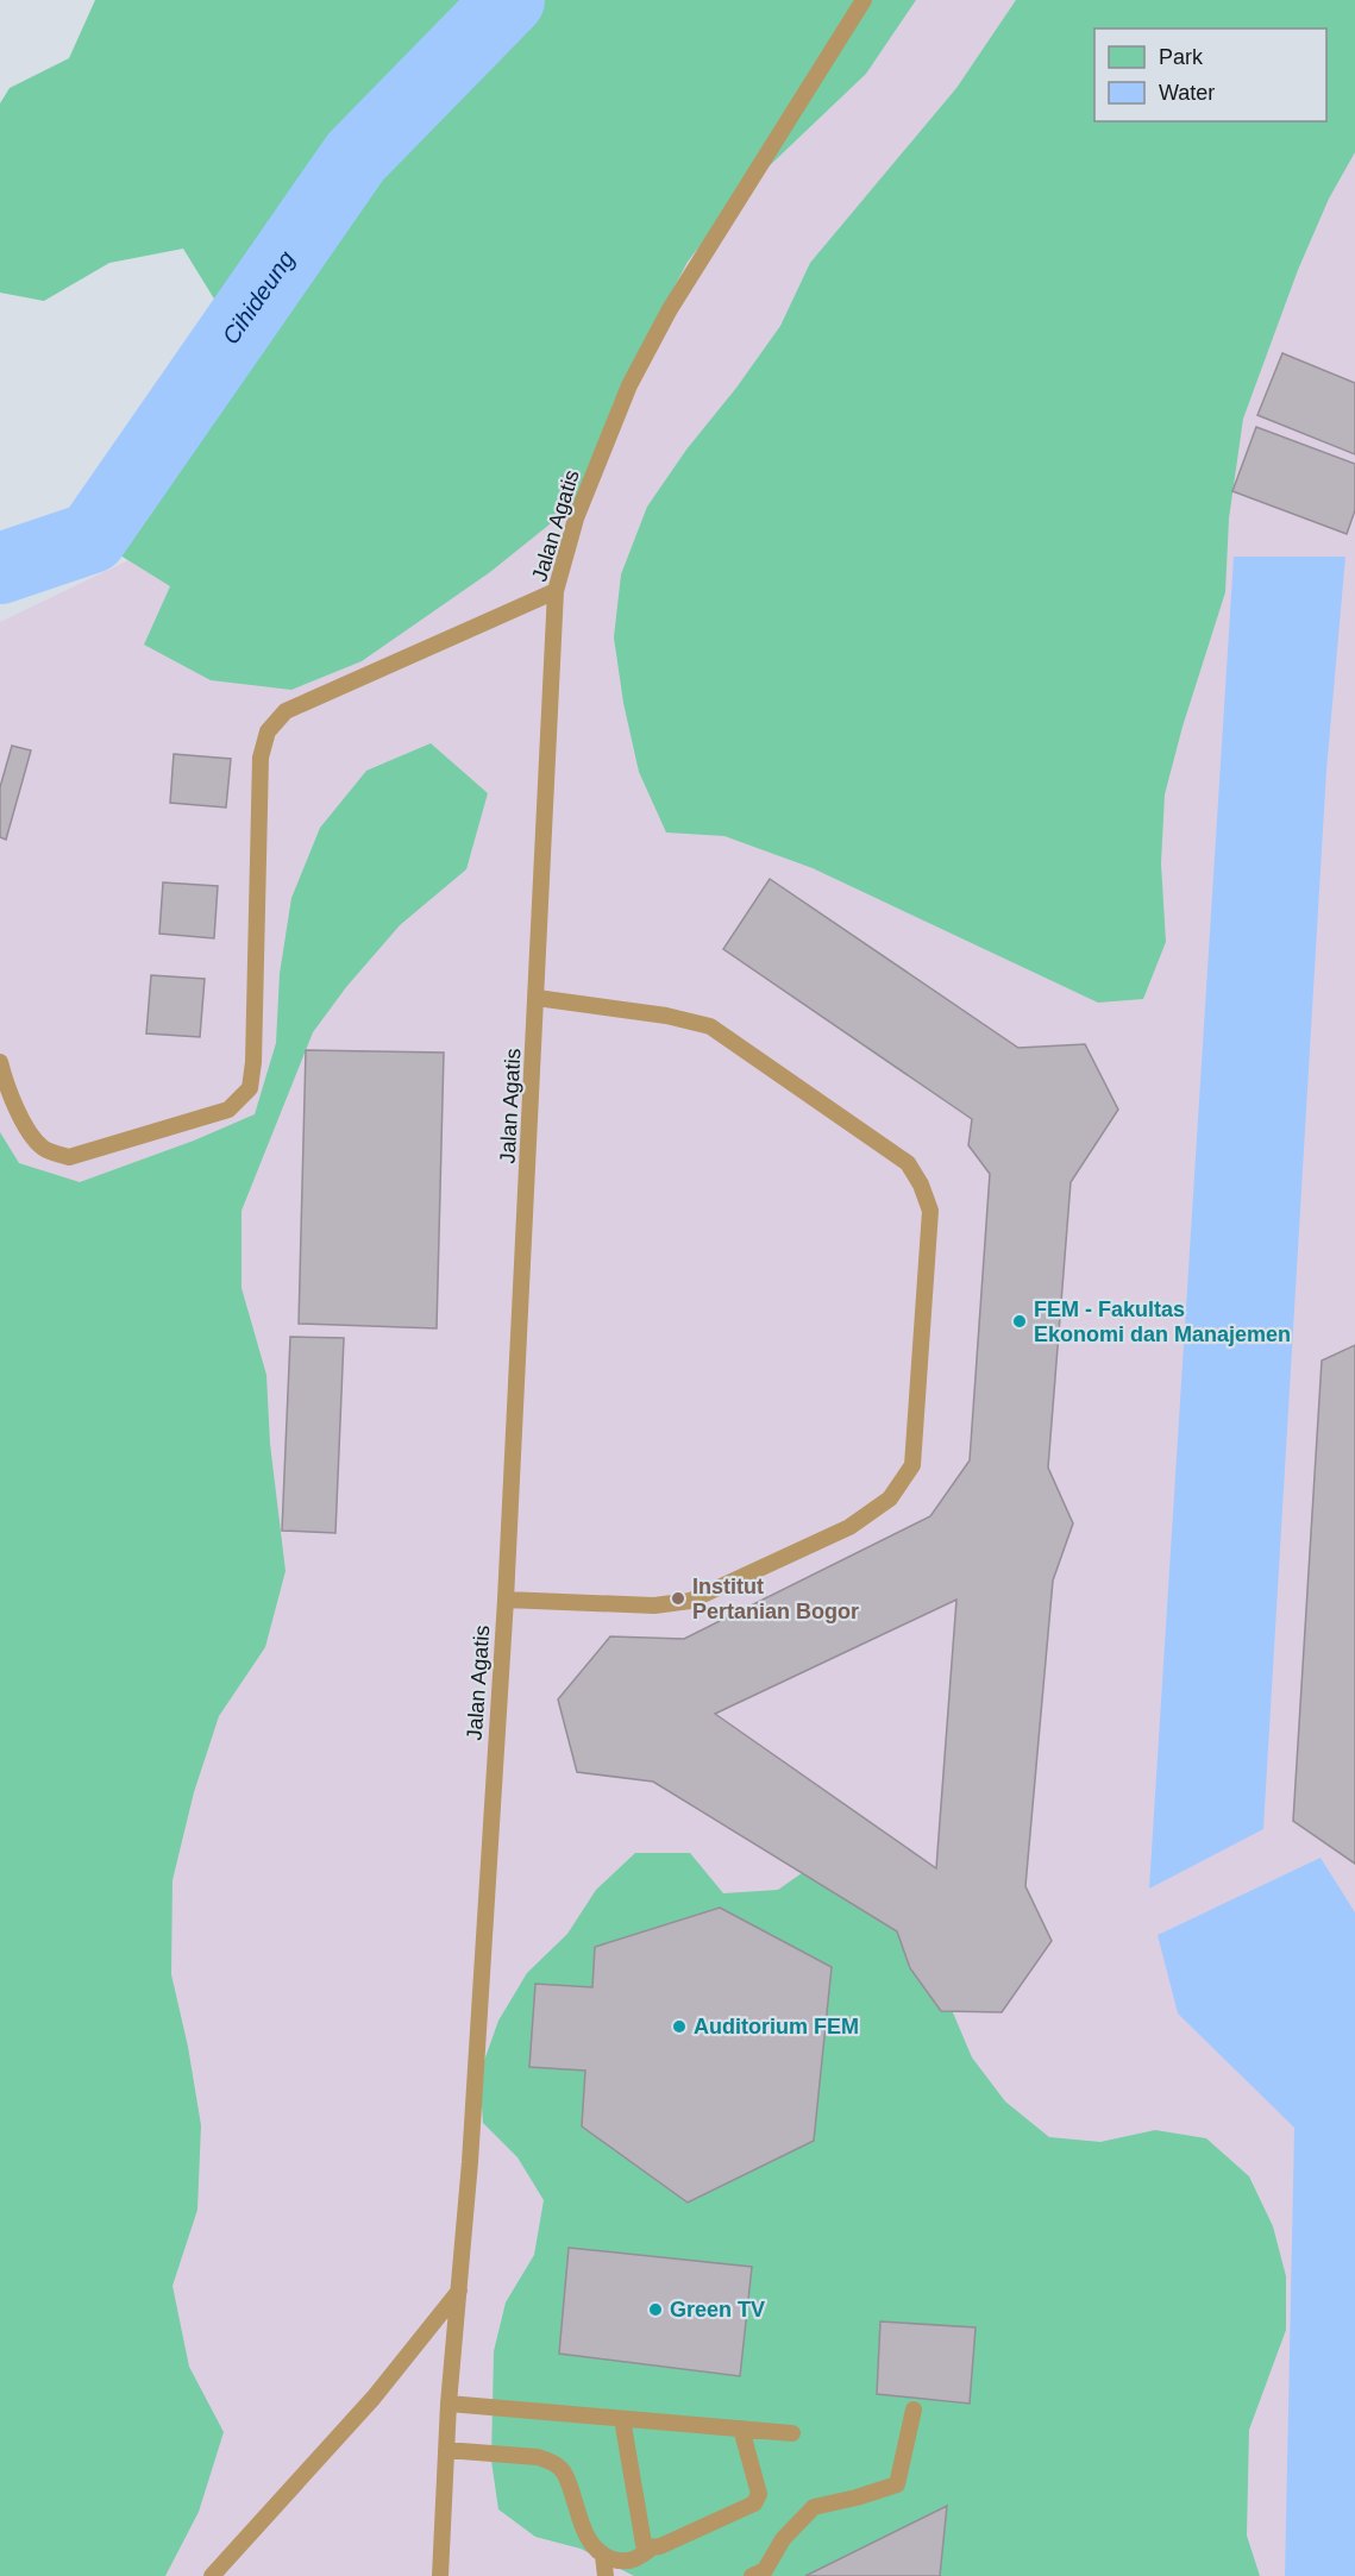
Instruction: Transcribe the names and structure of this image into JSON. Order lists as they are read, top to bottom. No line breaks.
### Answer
{"streets":{"lane":["Jalan Agatis"]},"water":["Cihideung"],"places":["FEM - Fakultas Ekonomi dan Manajemen","Institut Pertanian Bogor","Auditorium FEM","Green TV"],"legend":["Park","Water"]}
